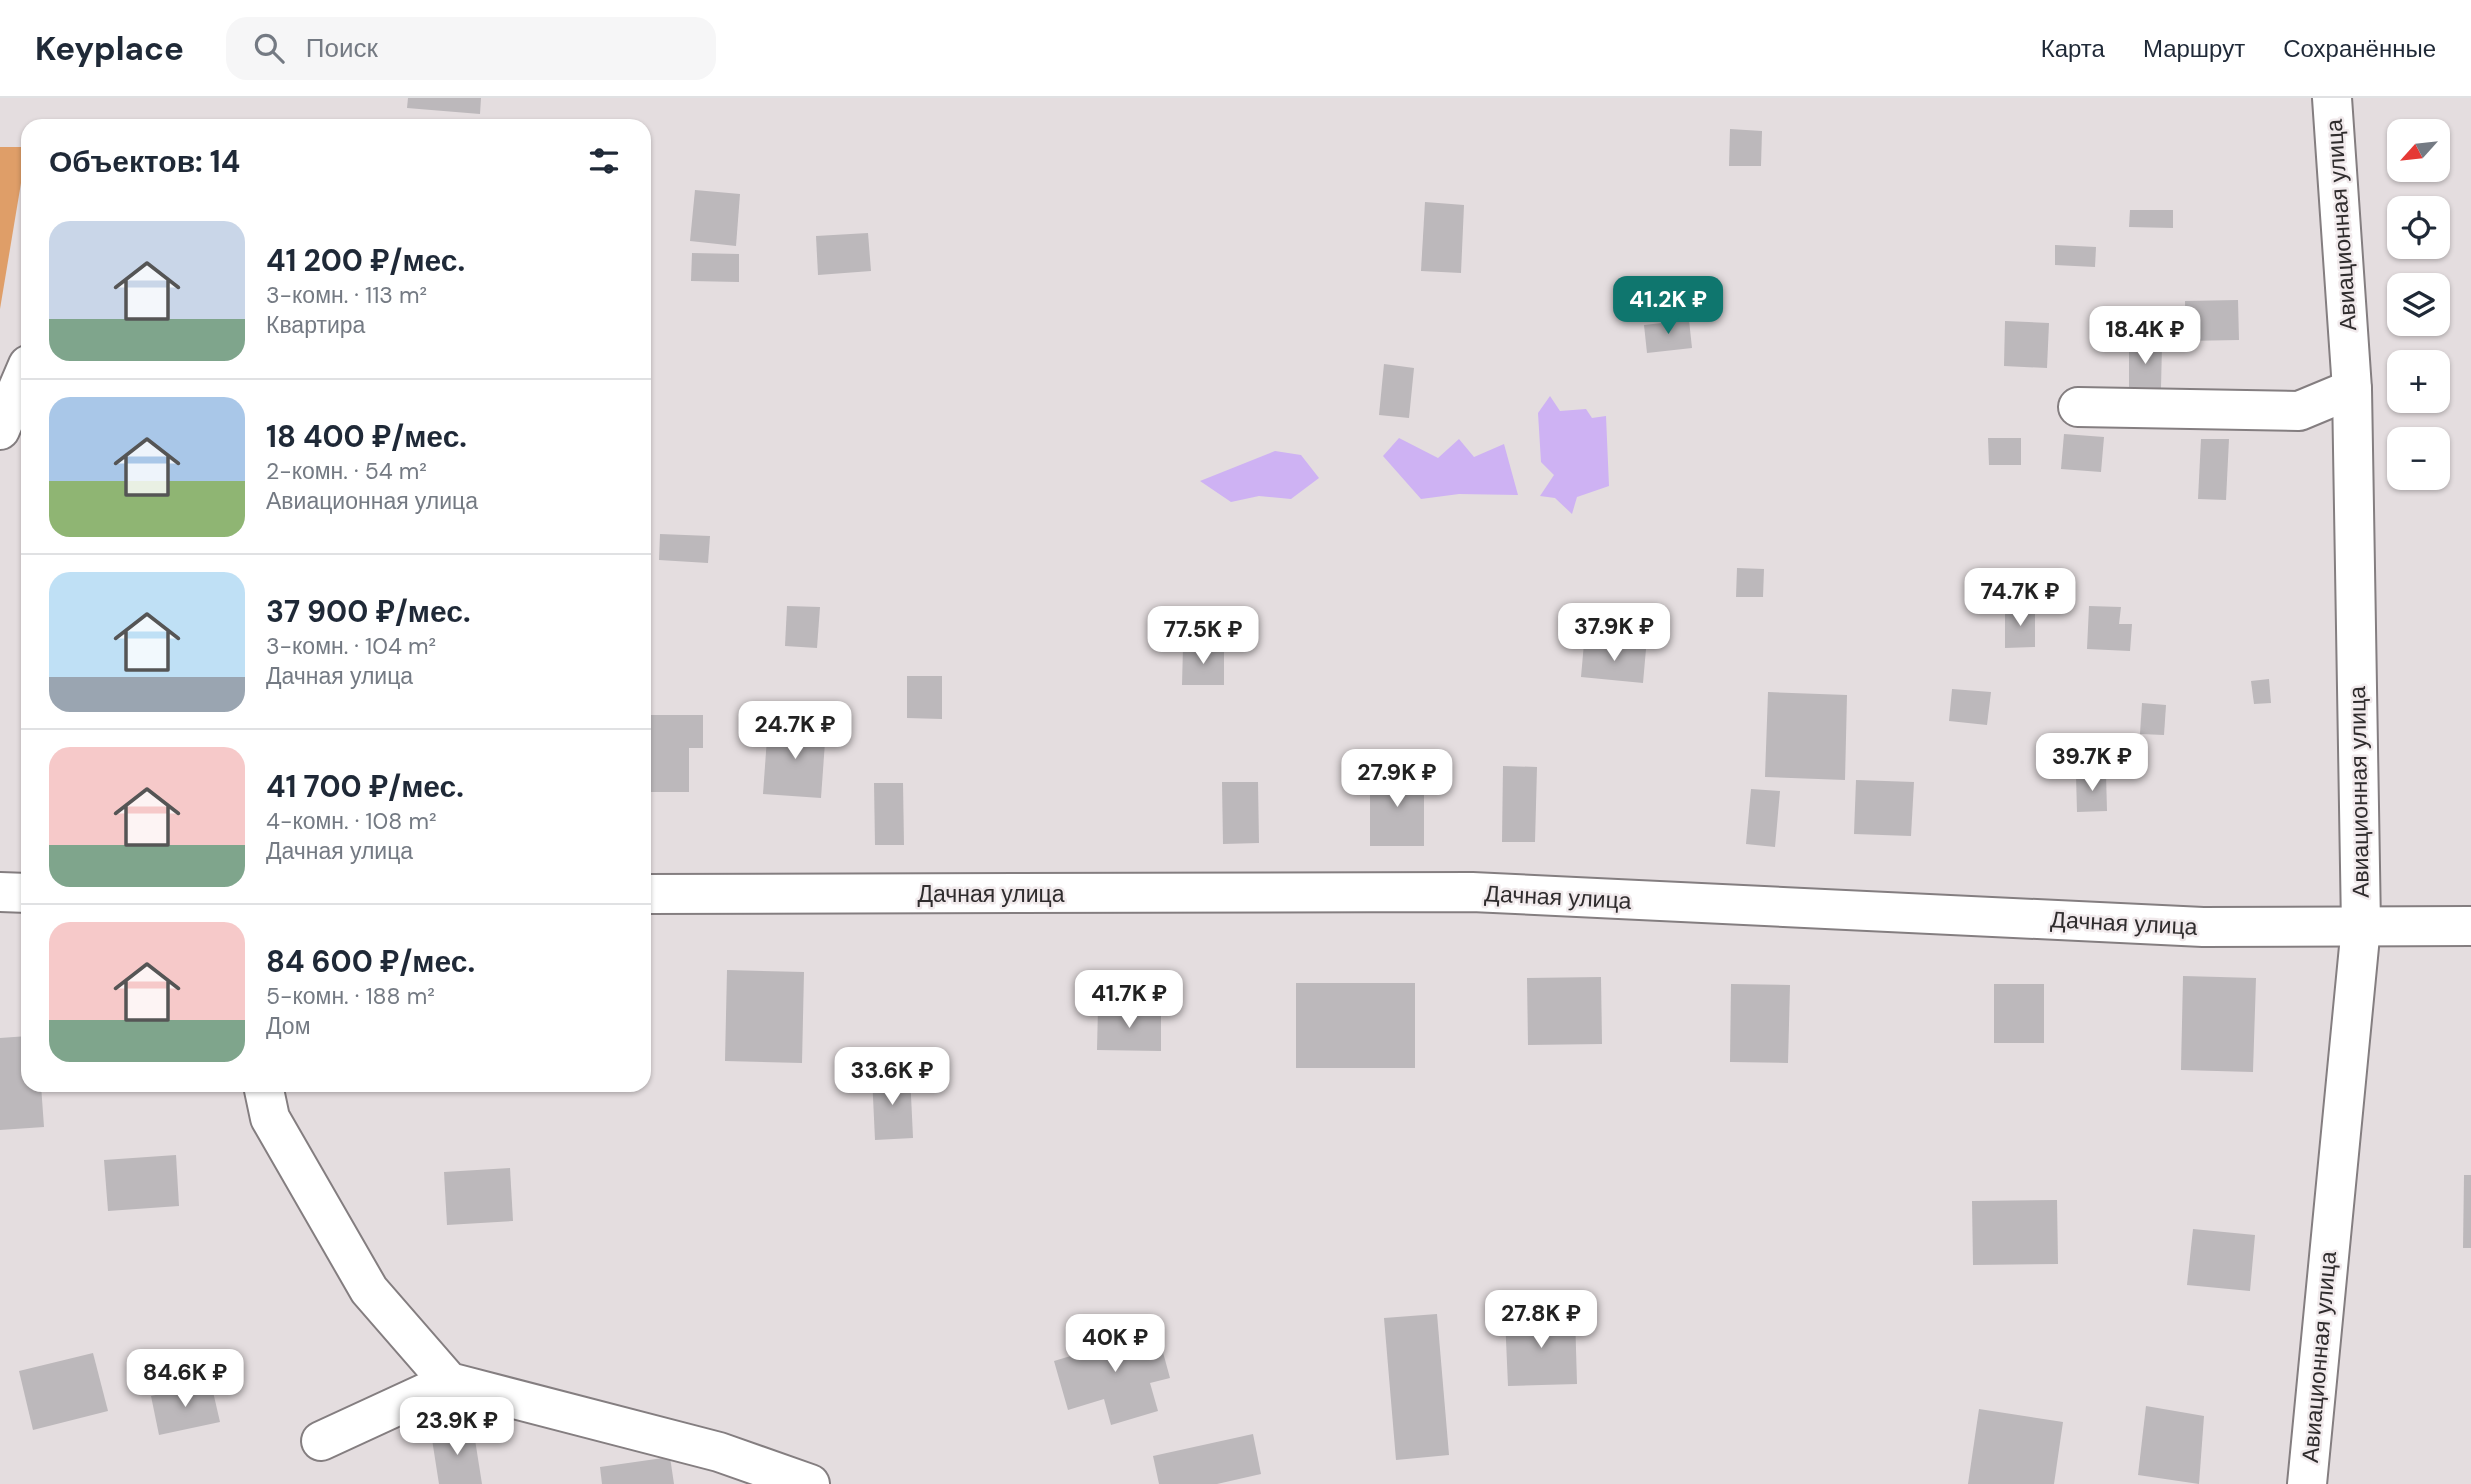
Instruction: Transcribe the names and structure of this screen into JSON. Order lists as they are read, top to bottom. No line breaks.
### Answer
{"streets":{"street":["Авиационная улица","Дачная улица"]},"crossings":[["Авиационная улица","Дачная улица"]],"north":"bottom left","page":{"header":"Keyplace","search":"Поиск","nav":["Карта","Маршрут","Сохранённые"],"map_buttons":["+","−"],"heading":"Объектов: 14","list":[{"name":"41 200 ₽/мес.","note":"3-комн. · 113 m² · Квартира"},{"name":"18 400 ₽/мес.","note":"2-комн. · 54 m² · Авиационная улица"},{"name":"37 900 ₽/мес.","note":"3-комн. · 104 m² · Дачная улица"},{"name":"41 700 ₽/мес.","note":"4-комн. · 108 m² · Дачная улица"},{"name":"84 600 ₽/мес.","note":"5-комн. · 188 m² · Дом"}],"price":["41.2K ₽","18.4K ₽","74.7K ₽","37.9K ₽","77.5K ₽","24.7K ₽","39.7K ₽","27.9K ₽","41.7K ₽","33.6K ₽","27.8K ₽","40K ₽","84.6K ₽","23.9K ₽"]}}
